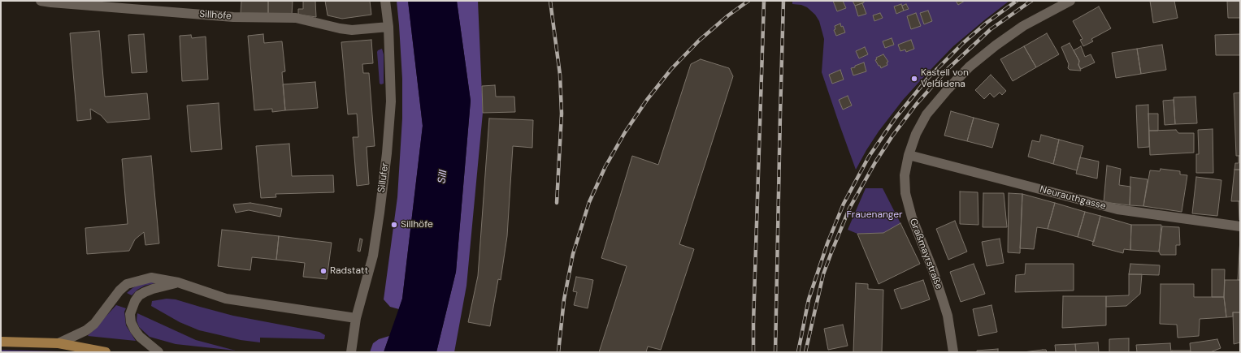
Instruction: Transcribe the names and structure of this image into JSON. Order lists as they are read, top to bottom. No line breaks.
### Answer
{"streets":{"street":["Sillhöfe","Sillufer","Neurauthgasse","Graßmayrstraße"]},"crossings":[["Sillhöfe","Sillufer"],["Neurauthgasse","Graßmayrstraße"]],"water":["Sill"],"parks":["Frauenanger"],"places":["Kastell von Veldidena","Sillhöfe","Radstatt"]}
